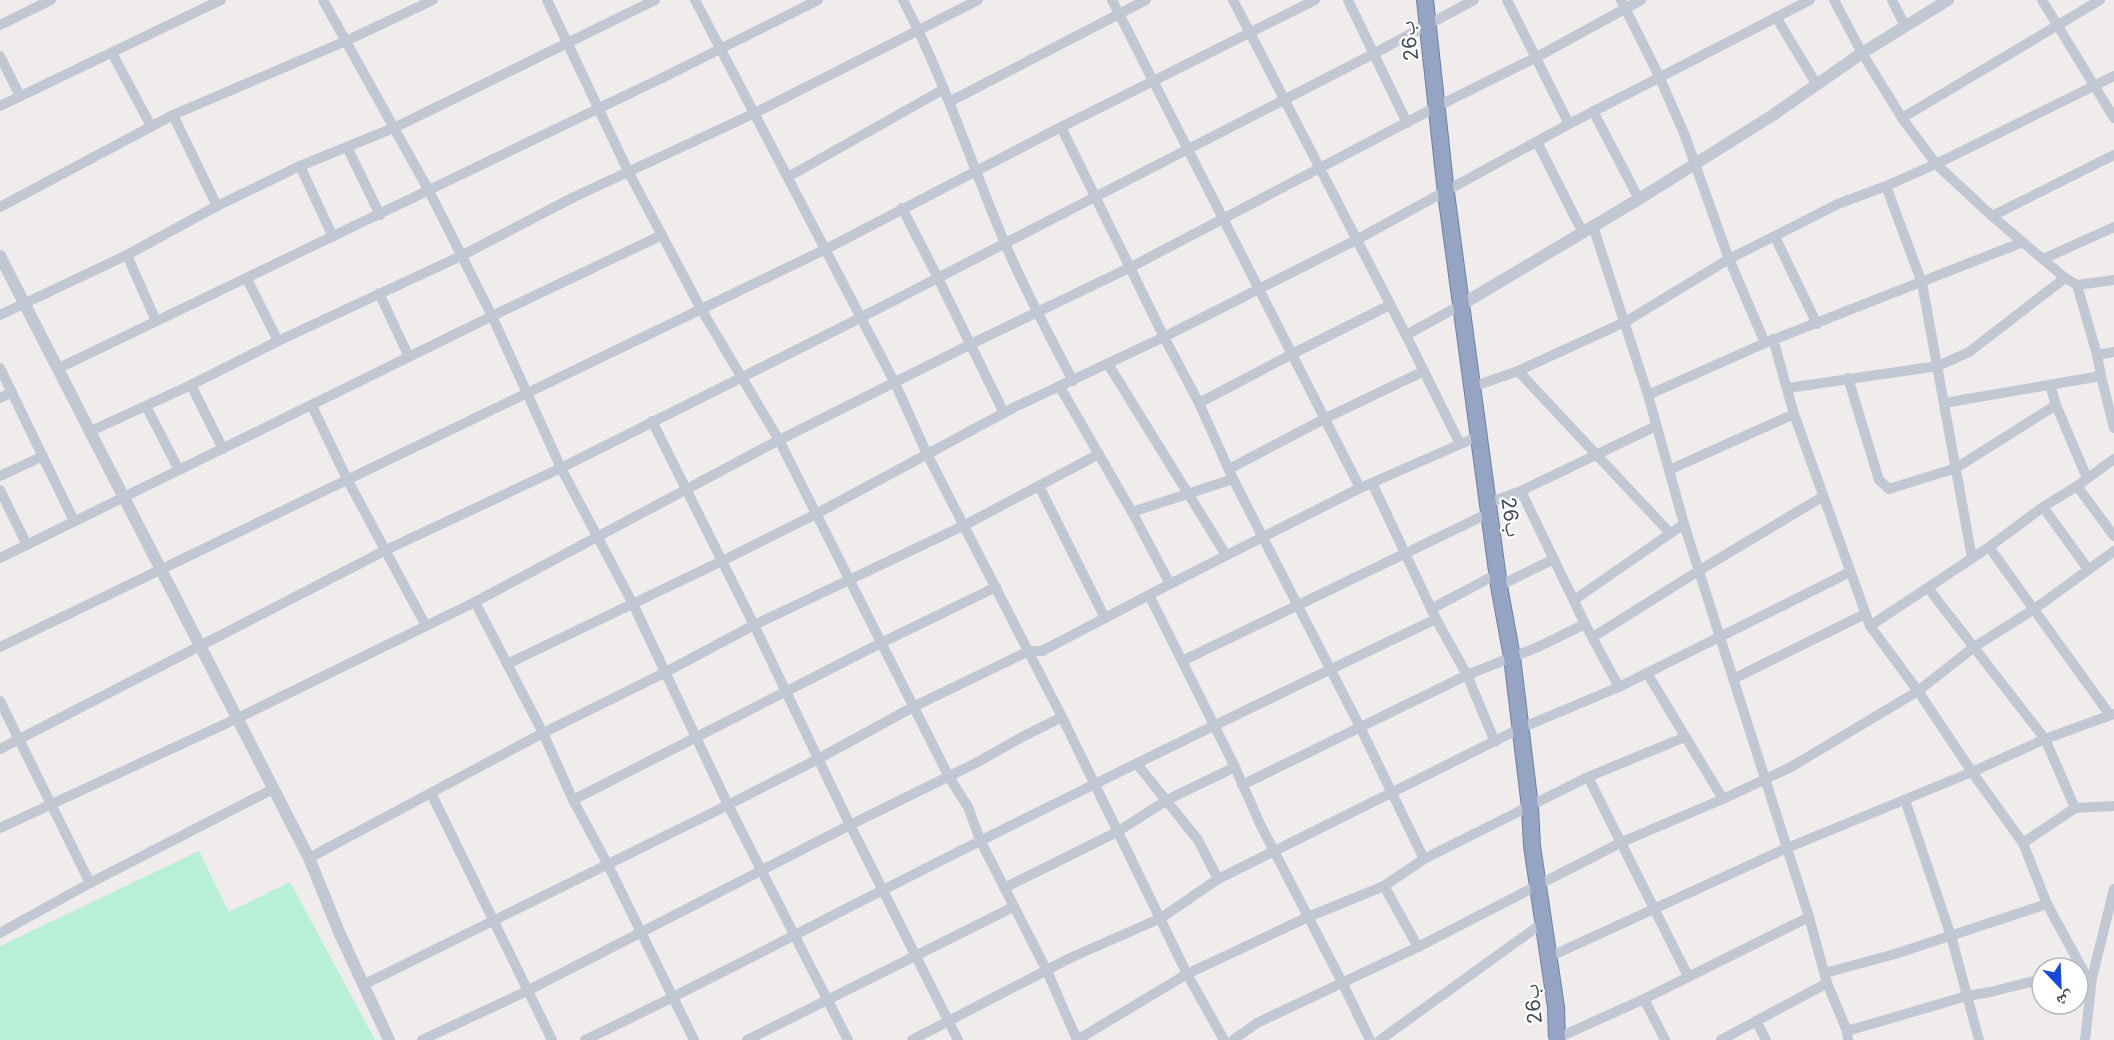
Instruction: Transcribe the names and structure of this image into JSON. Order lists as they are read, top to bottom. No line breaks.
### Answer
{"streets":{"highway":["26ب"]},"north":"bottom right"}
